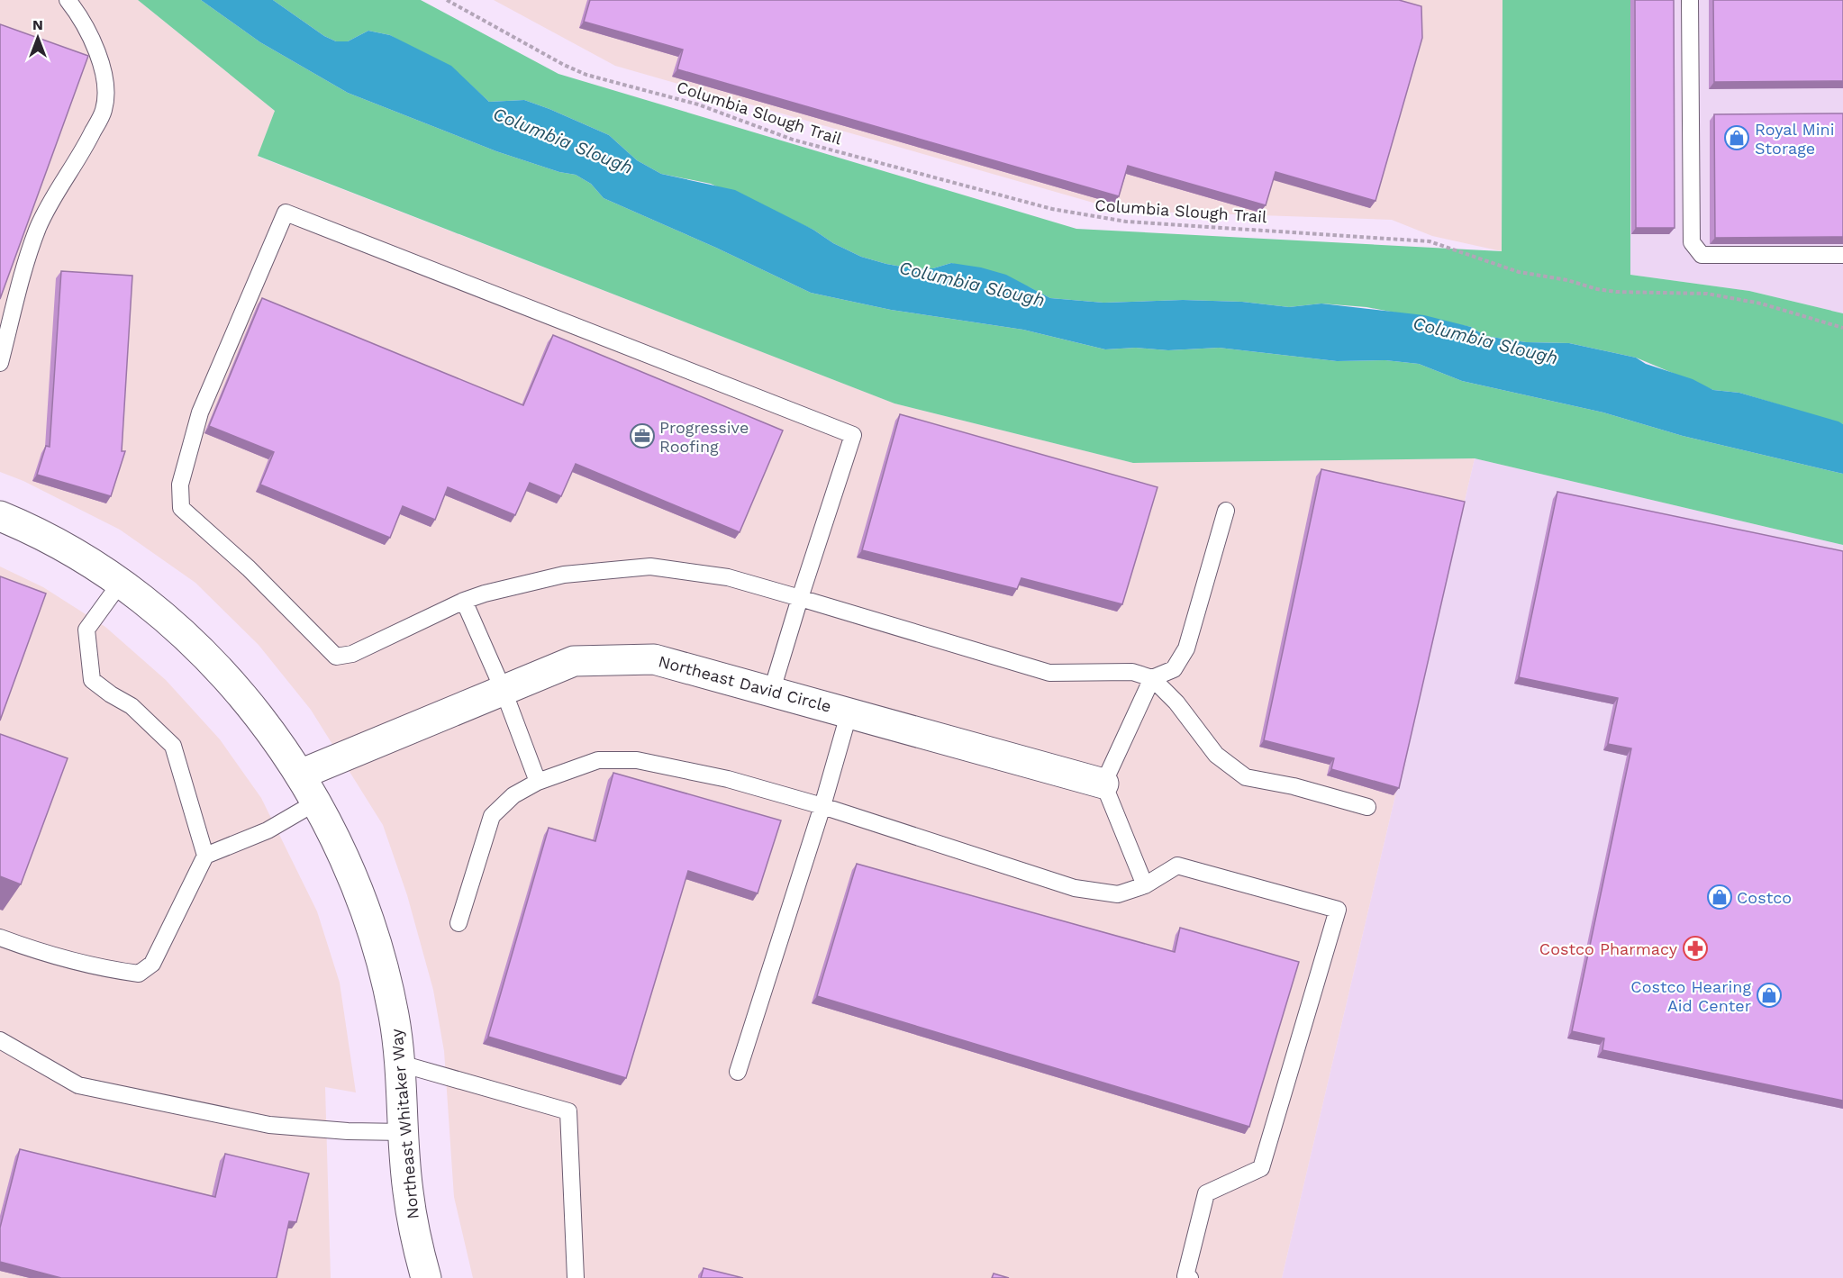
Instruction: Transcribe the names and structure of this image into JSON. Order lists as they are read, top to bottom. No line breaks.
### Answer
{"streets":{"street":["Northeast David Circle","Northeast Whitaker Way"],"path":["Columbia Slough Trail"]},"crossings":[["Northeast David Circle","Northeast Whitaker Way"]],"water":["Columbia Slough"],"places":{"shop":["Royal Mini Storage","Costco","Costco Hearing Aid Center"],"office":["Progressive Roofing"],"pharmacy":["Costco Pharmacy"]},"north":"top"}
